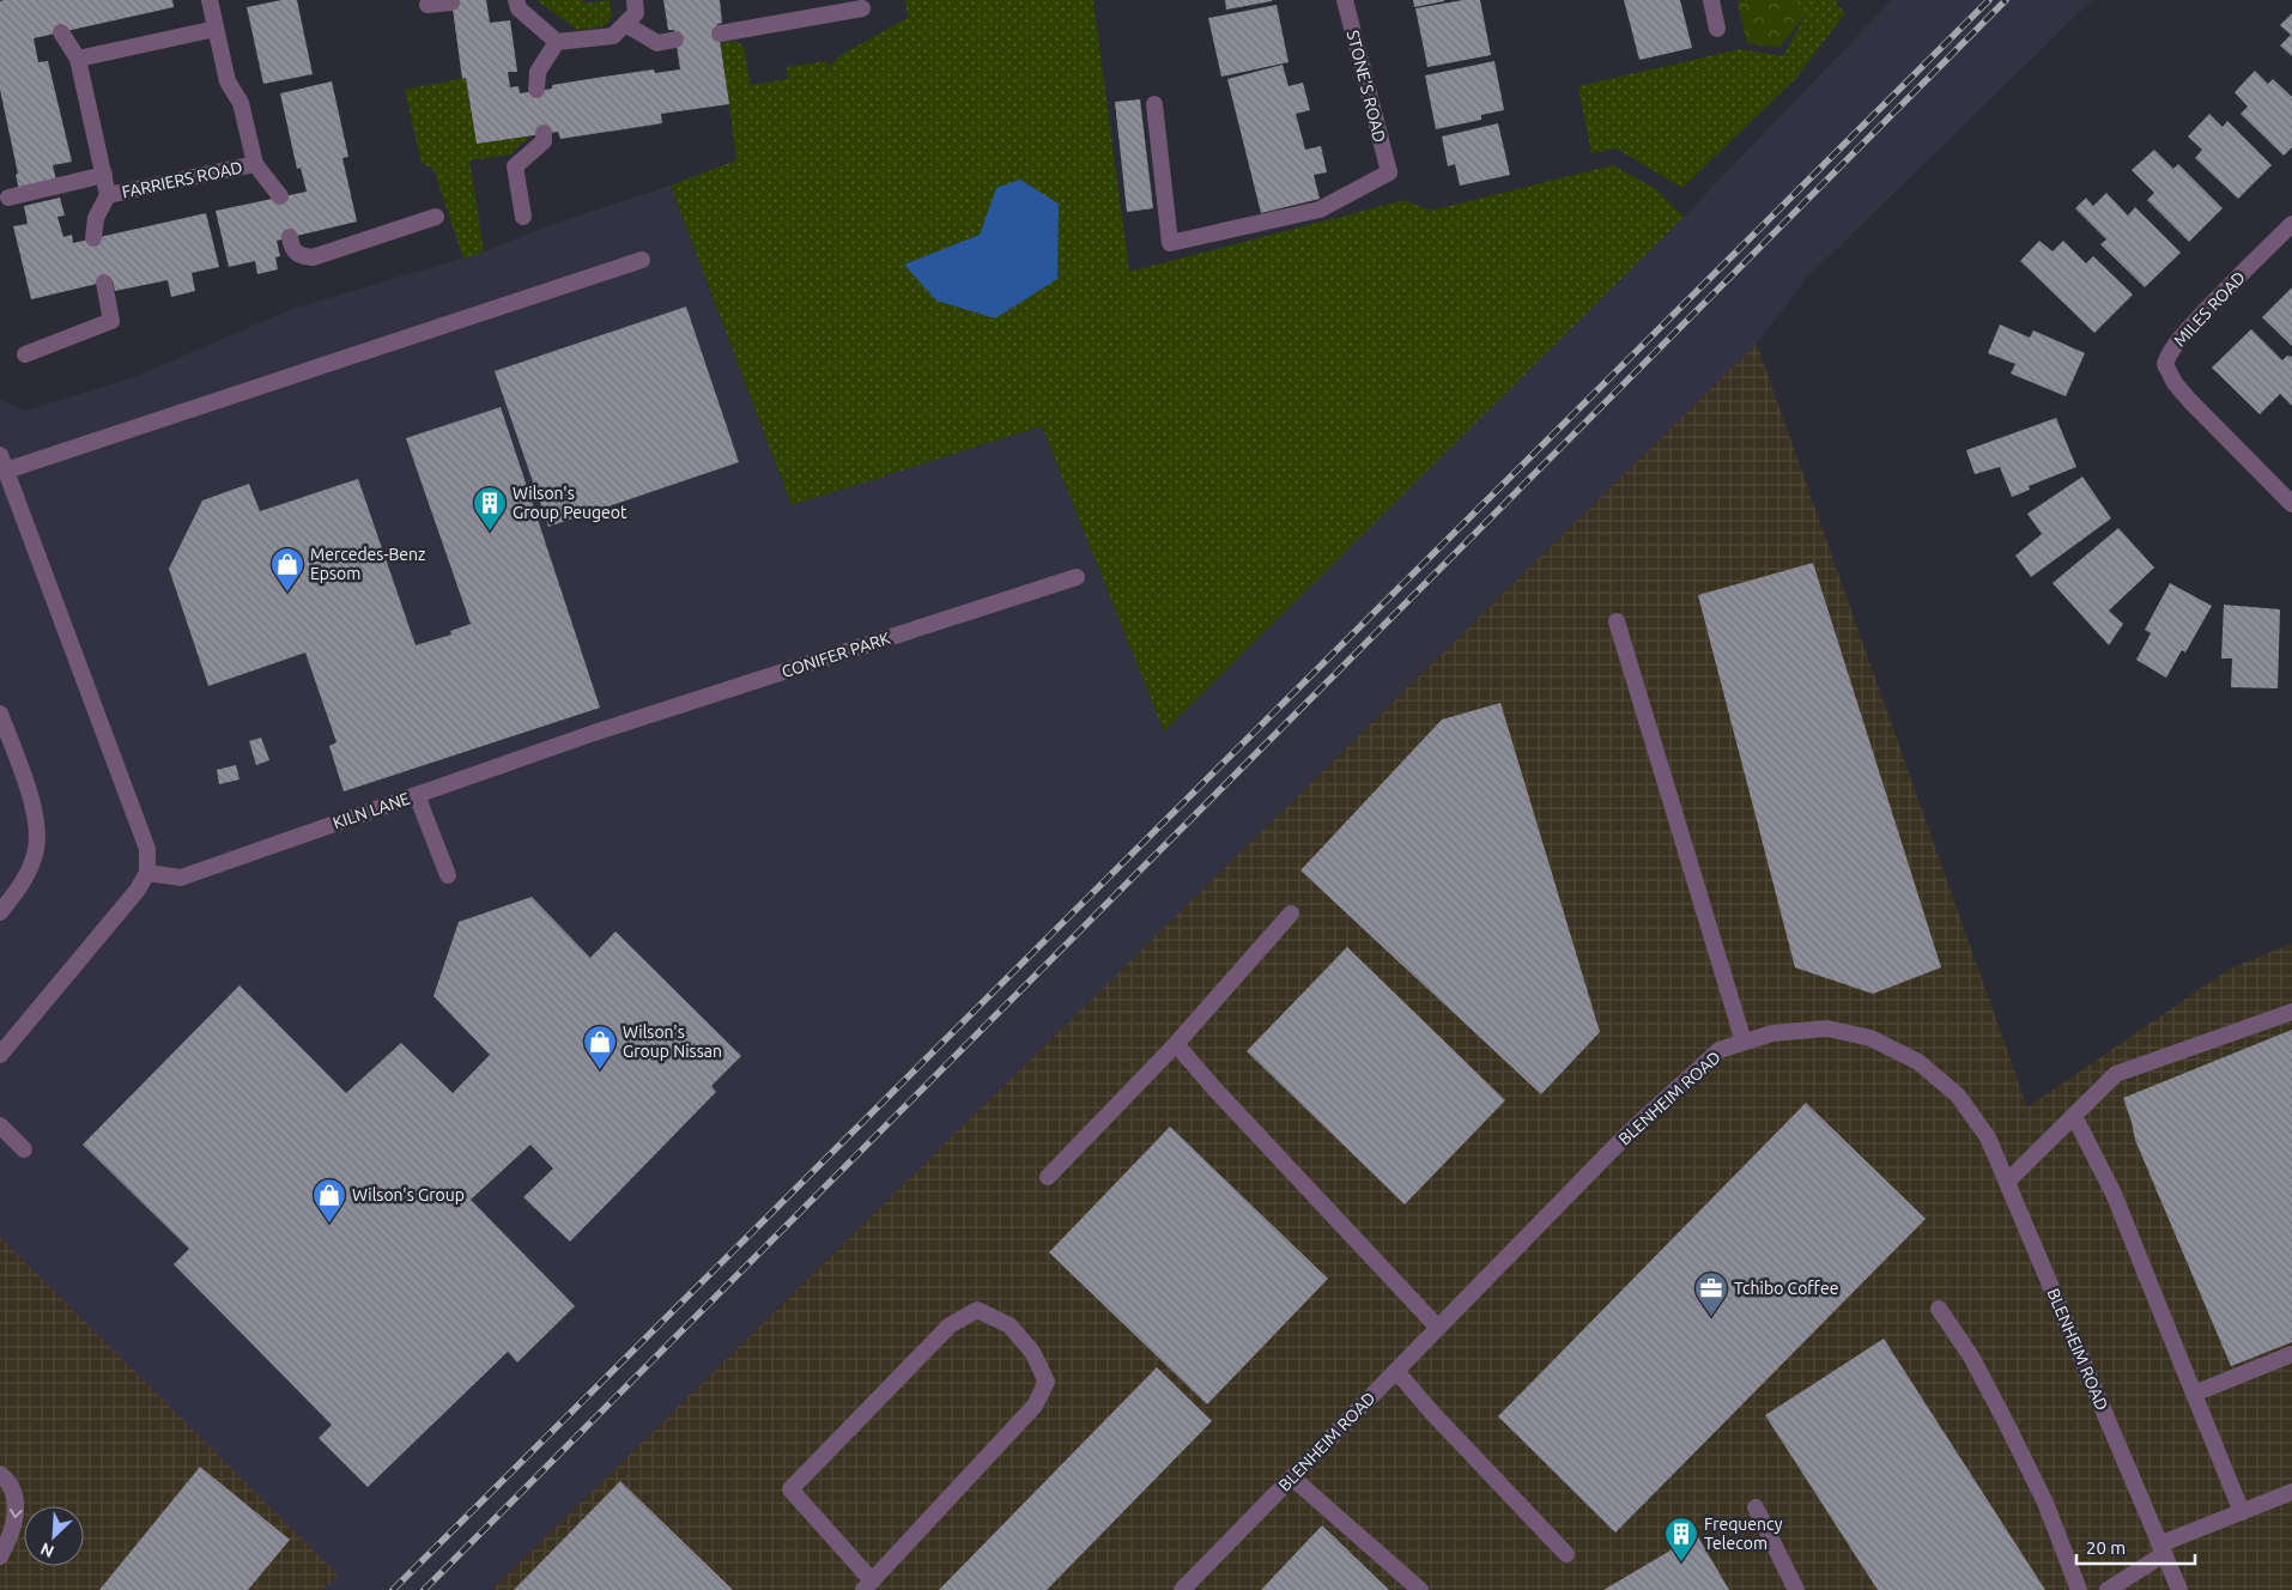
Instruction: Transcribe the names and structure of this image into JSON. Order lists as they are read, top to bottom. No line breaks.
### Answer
{"streets":{"street":["STONE'S ROAD","FARRIERS ROAD","MILES ROAD","CONIFER PARK","KILN LANE","BLENHEIM ROAD"]},"crossings":[["CONIFER PARK","KILN LANE"]],"places":{"building":["Wilson's Group Peugeot","Frequency Telecom"],"shop":["Mercedes-Benz Epsom","Wilson's Group Nissan","Wilson's Group"],"office":["Tchibo Coffee"]},"scale_bar":"20 m","north":"bottom left"}
